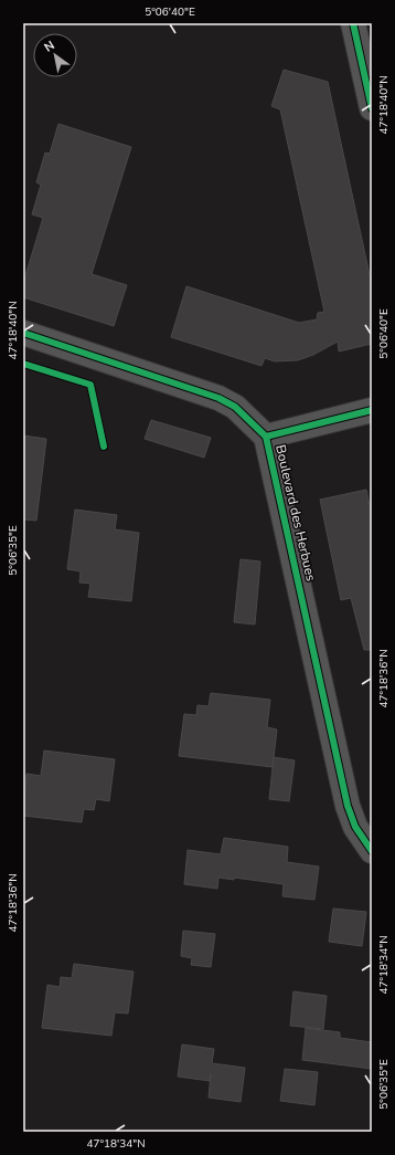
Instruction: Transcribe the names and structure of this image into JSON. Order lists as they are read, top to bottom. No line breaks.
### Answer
{"streets":{"street":["Boulevard des Herbues"]},"north":"top left","coordinates":["5°06'40\"E","47°18'40\"N","5°06'35\"E","47°18'36\"N","47°18'34\"N"]}
